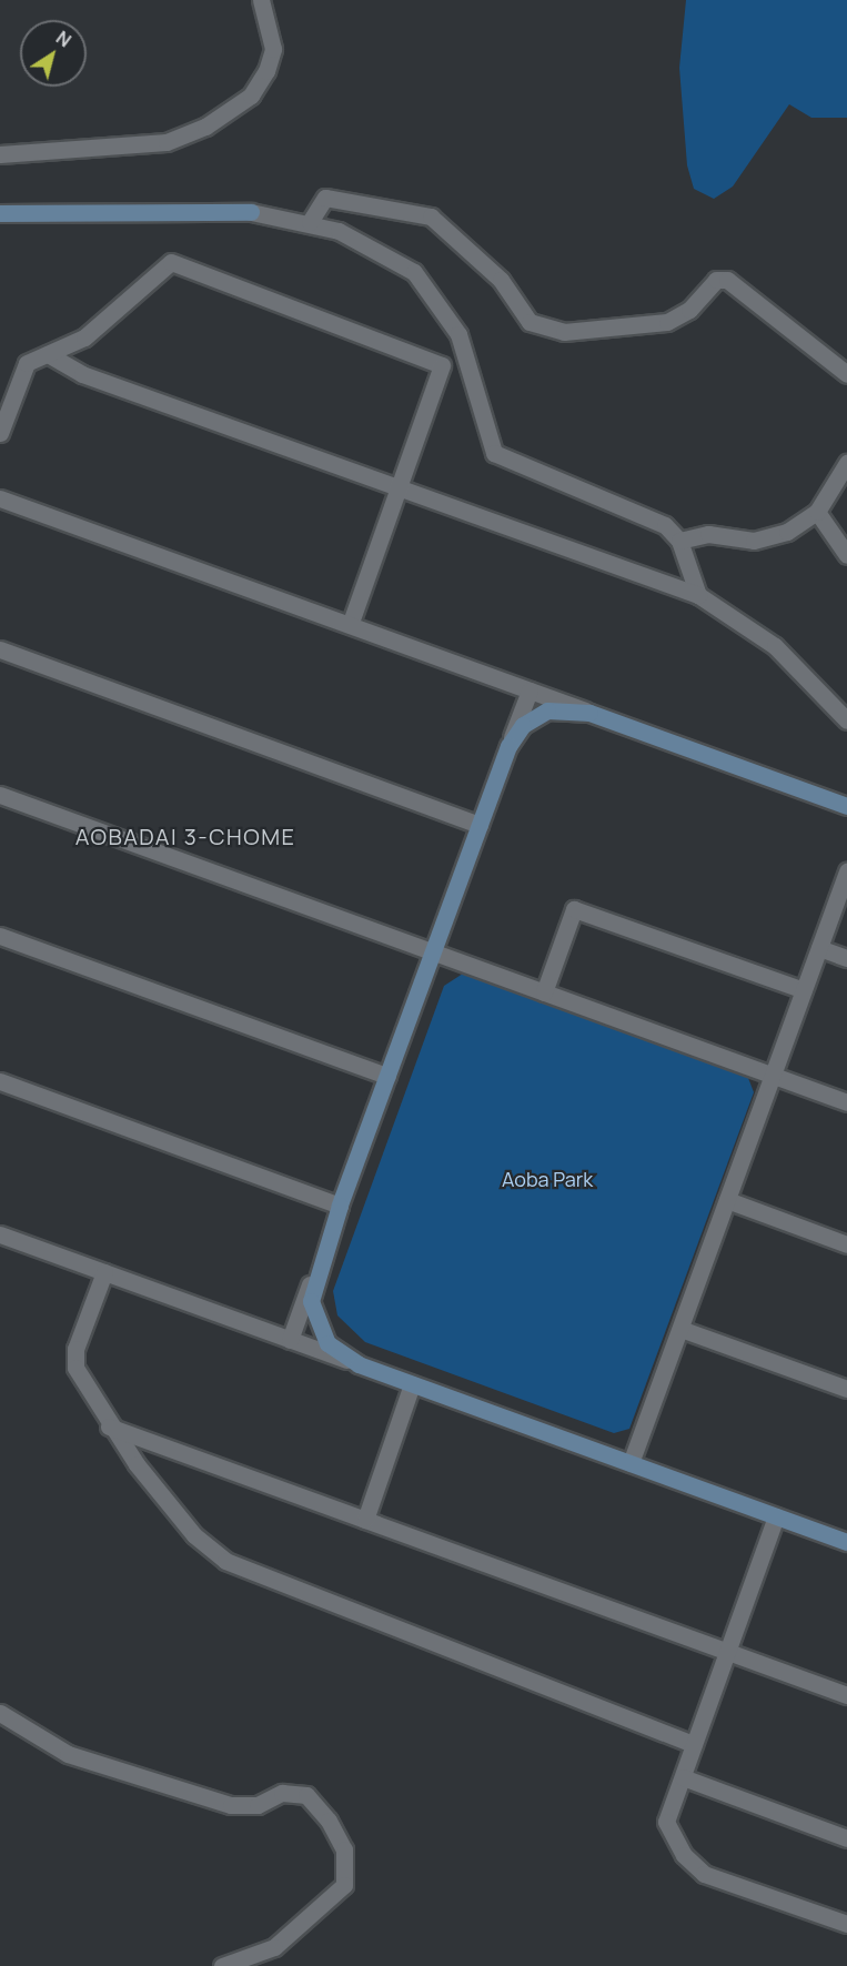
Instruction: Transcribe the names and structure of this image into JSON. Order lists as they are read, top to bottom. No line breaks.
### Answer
{"districts":["AOBADAI 3-CHOME"],"parks":["Aoba Park"],"north":"top right"}
